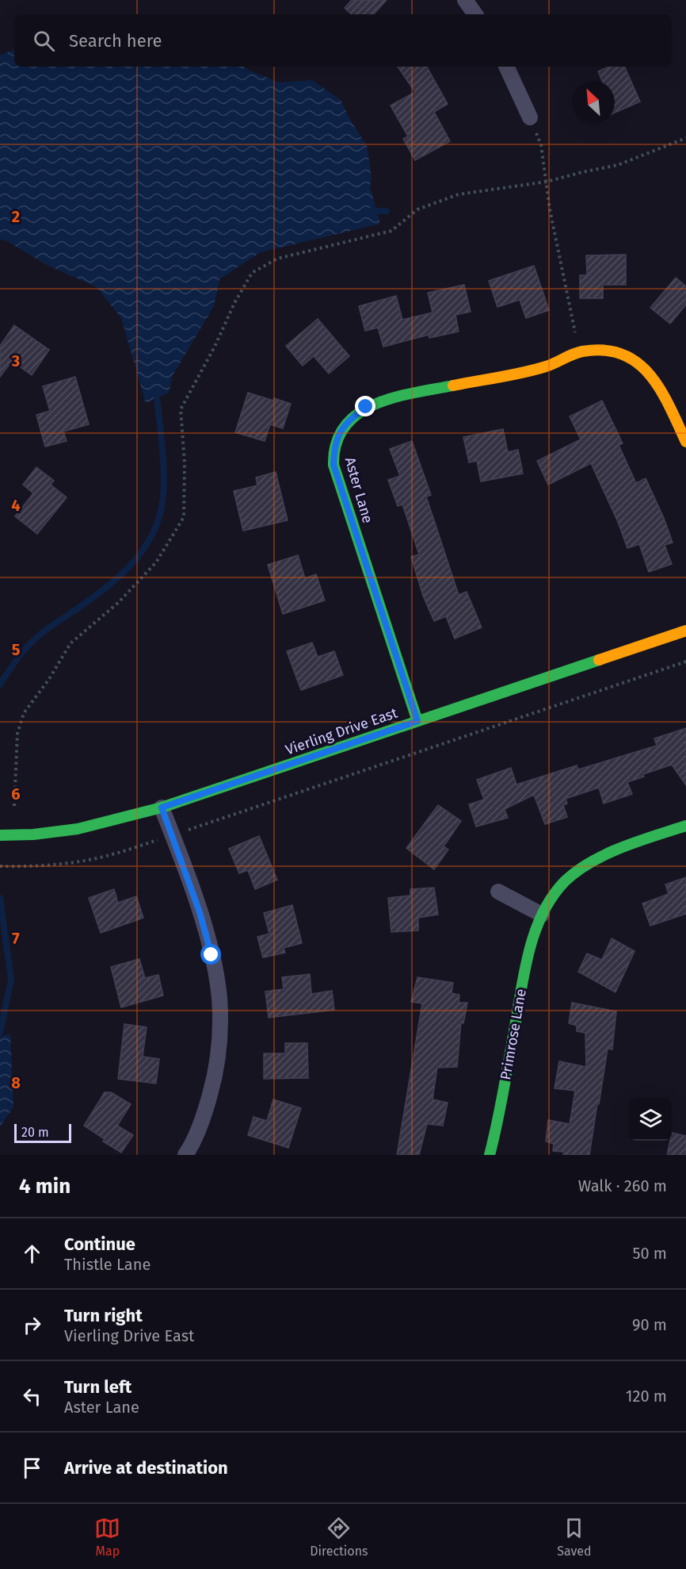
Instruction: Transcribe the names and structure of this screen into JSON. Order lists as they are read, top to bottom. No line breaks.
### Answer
{"streets":{"street":["Aster Lane","Vierling Drive East","Primrose Lane"]},"crossings":[["Aster Lane","Vierling Drive East"]],"scale_bar":"20 m","north":"top left","page":{"search":"Search here","scale":"20 m","heading":["4 min","Walk · 260 m"],"list":[["Continue","Thistle Lane","50 m"],["Turn right","Vierling Drive East","90 m"],["Turn left","Aster Lane","120 m"],"Arrive at destination"],"nav":["Map","Directions","Saved"]},"grid":{"rows":["2","3","4","5","6","7","8"]}}
